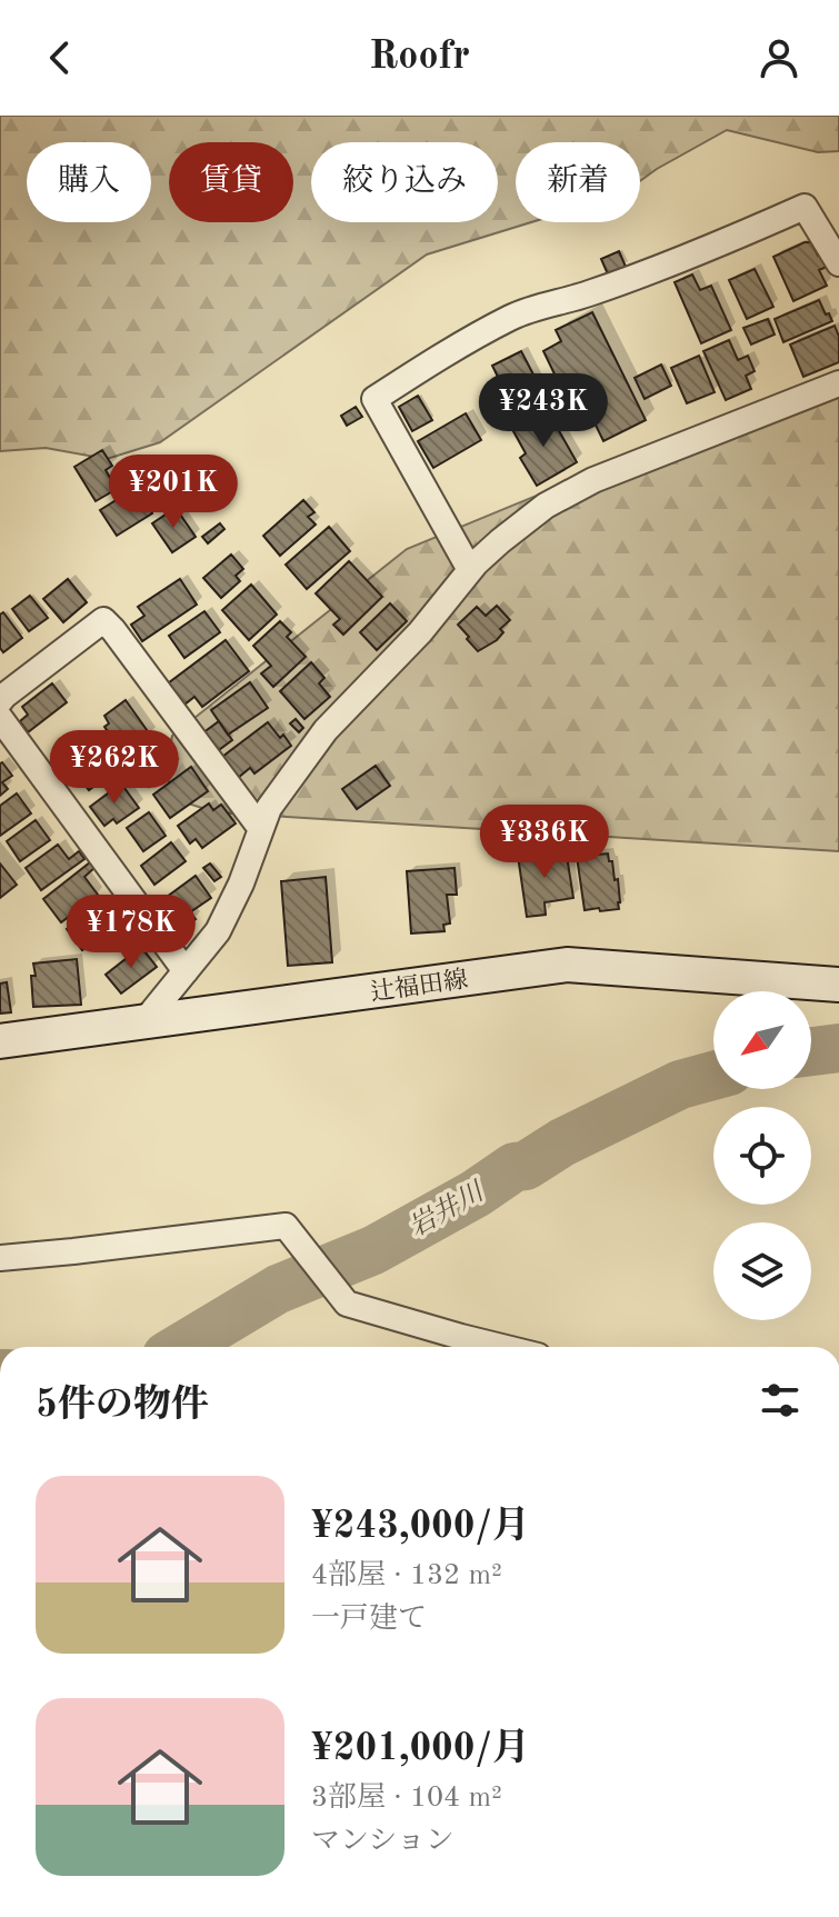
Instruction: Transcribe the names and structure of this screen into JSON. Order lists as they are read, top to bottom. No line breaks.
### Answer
{"streets":{"main road":["辻福田線"]},"water":["岩井川"],"north":"bottom left","page":{"header":"Roofr","chip":["購入","賃貸","絞り込み","新着"],"price":["¥243K","¥201K","¥262K","¥336K","¥178K"],"heading":"5件の物件","list":[{"name":"¥243,000/月","note":"4部屋 · 132 m² · 一戸建て"},{"name":"¥201,000/月","note":"3部屋 · 104 m² · マンション"}]}}
